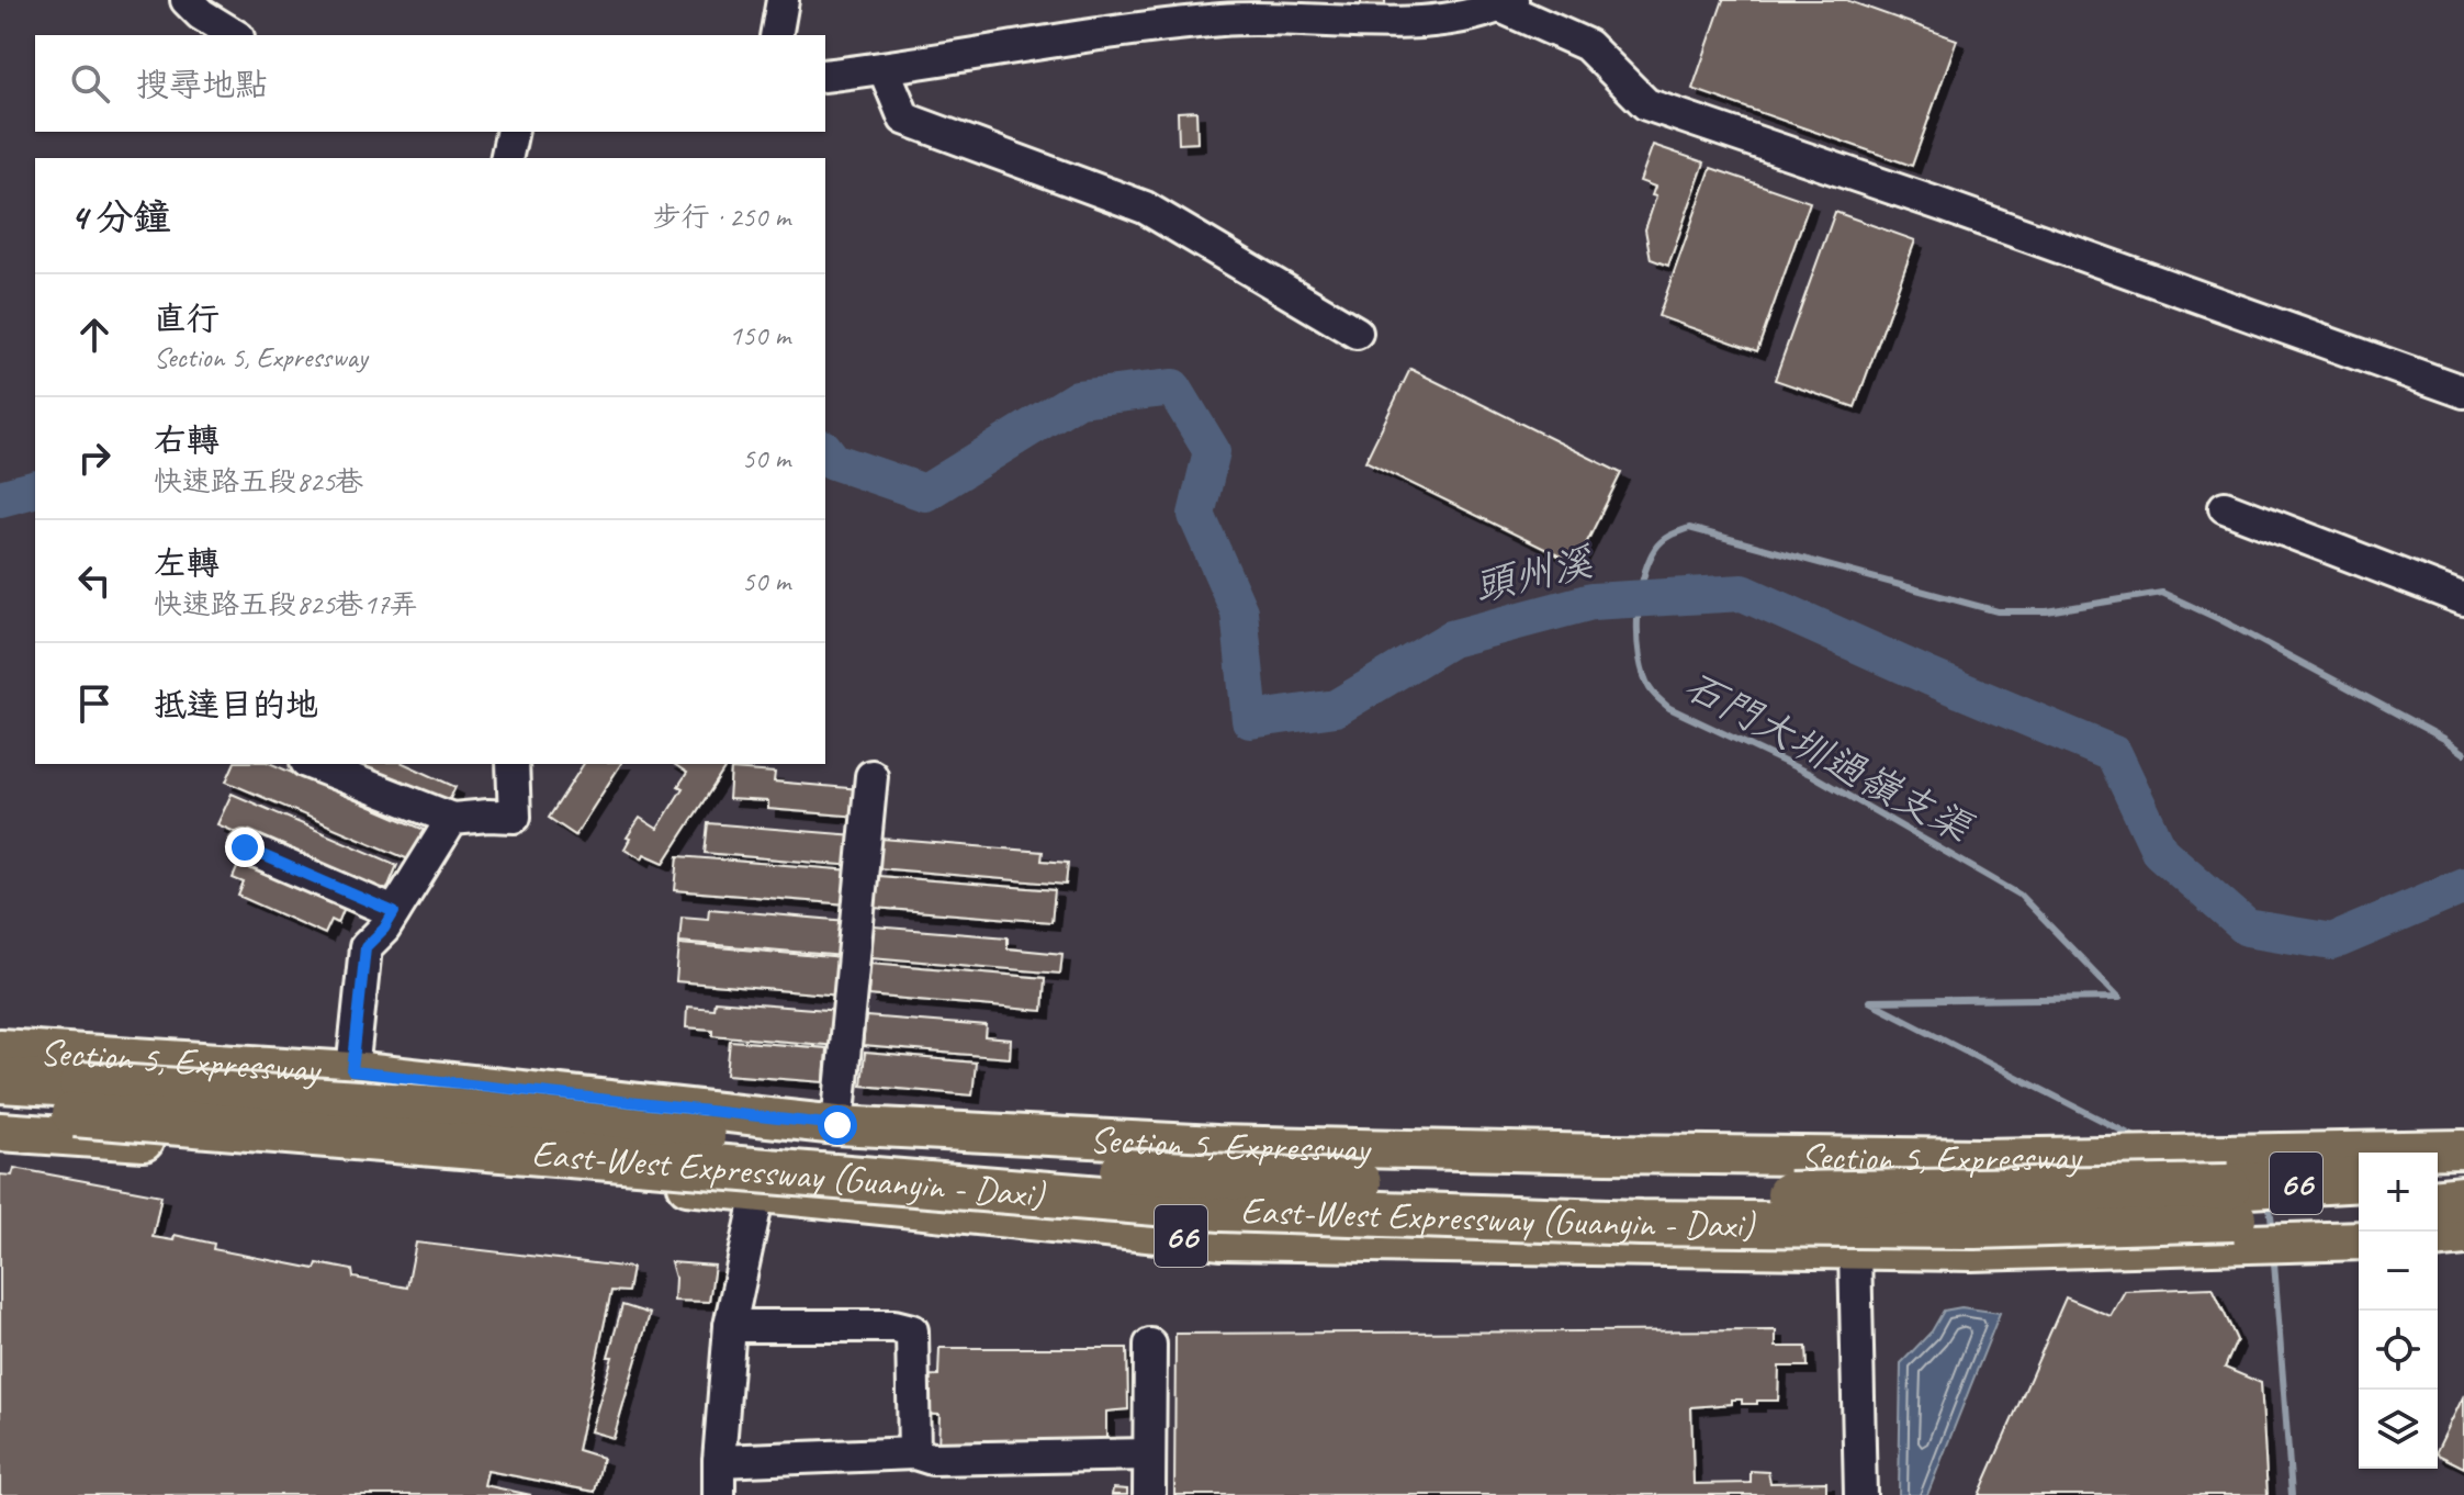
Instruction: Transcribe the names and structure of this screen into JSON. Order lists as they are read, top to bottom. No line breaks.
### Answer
{"streets":{"highway":["East-West Expressway (Guanyin - Daxi)","66"],"main road":["Section 5, Expressway"]},"water":["頭州溪","石門大圳過嶺支渠"],"page":{"search":"搜尋地點","heading":["4 分鐘","步行 · 250 m"],"list":[["直行","Section 5, Expressway","150 m"],["右轉","快速路五段825巷","50 m"],["左轉","快速路五段825巷17弄","50 m"],"抵達目的地"],"map_buttons":["+","−"]}}
